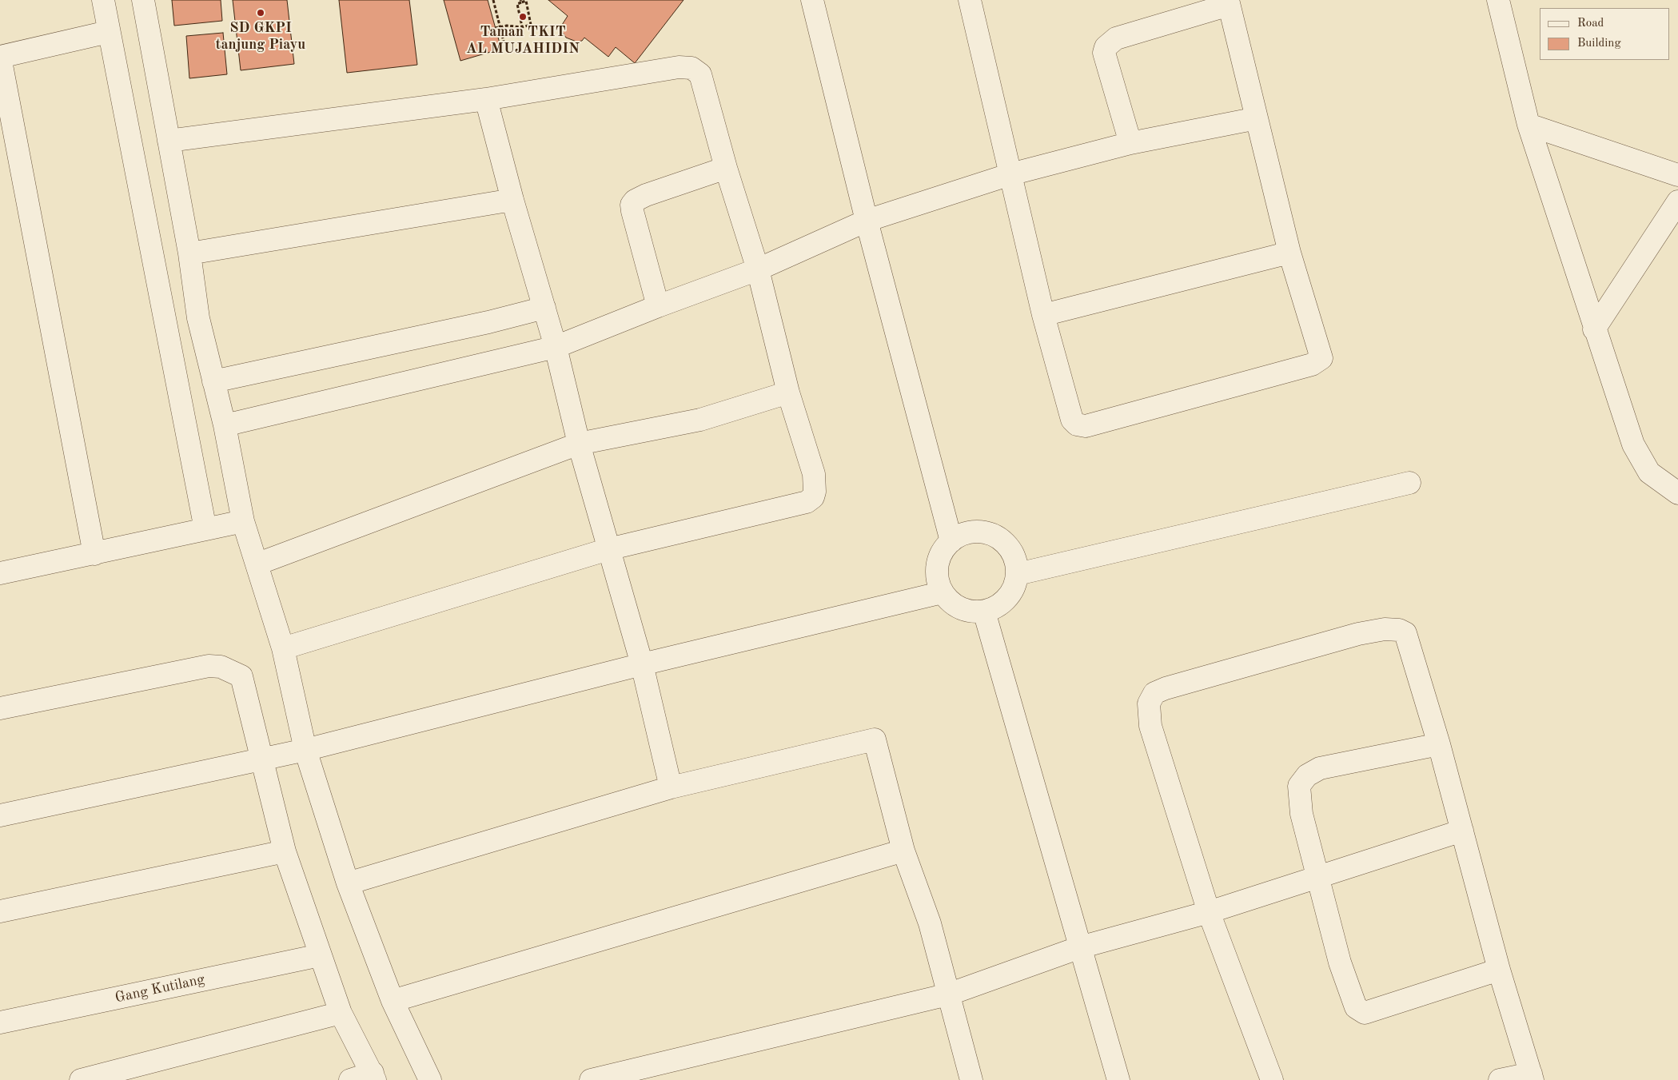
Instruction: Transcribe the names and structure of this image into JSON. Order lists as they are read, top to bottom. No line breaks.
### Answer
{"streets":{"street":["Gang Kutilang"]},"places":["SD GKPI tanjung Piayu","Taman TKIT AL MUJAHIDIN"],"legend":["Road","Building"]}
